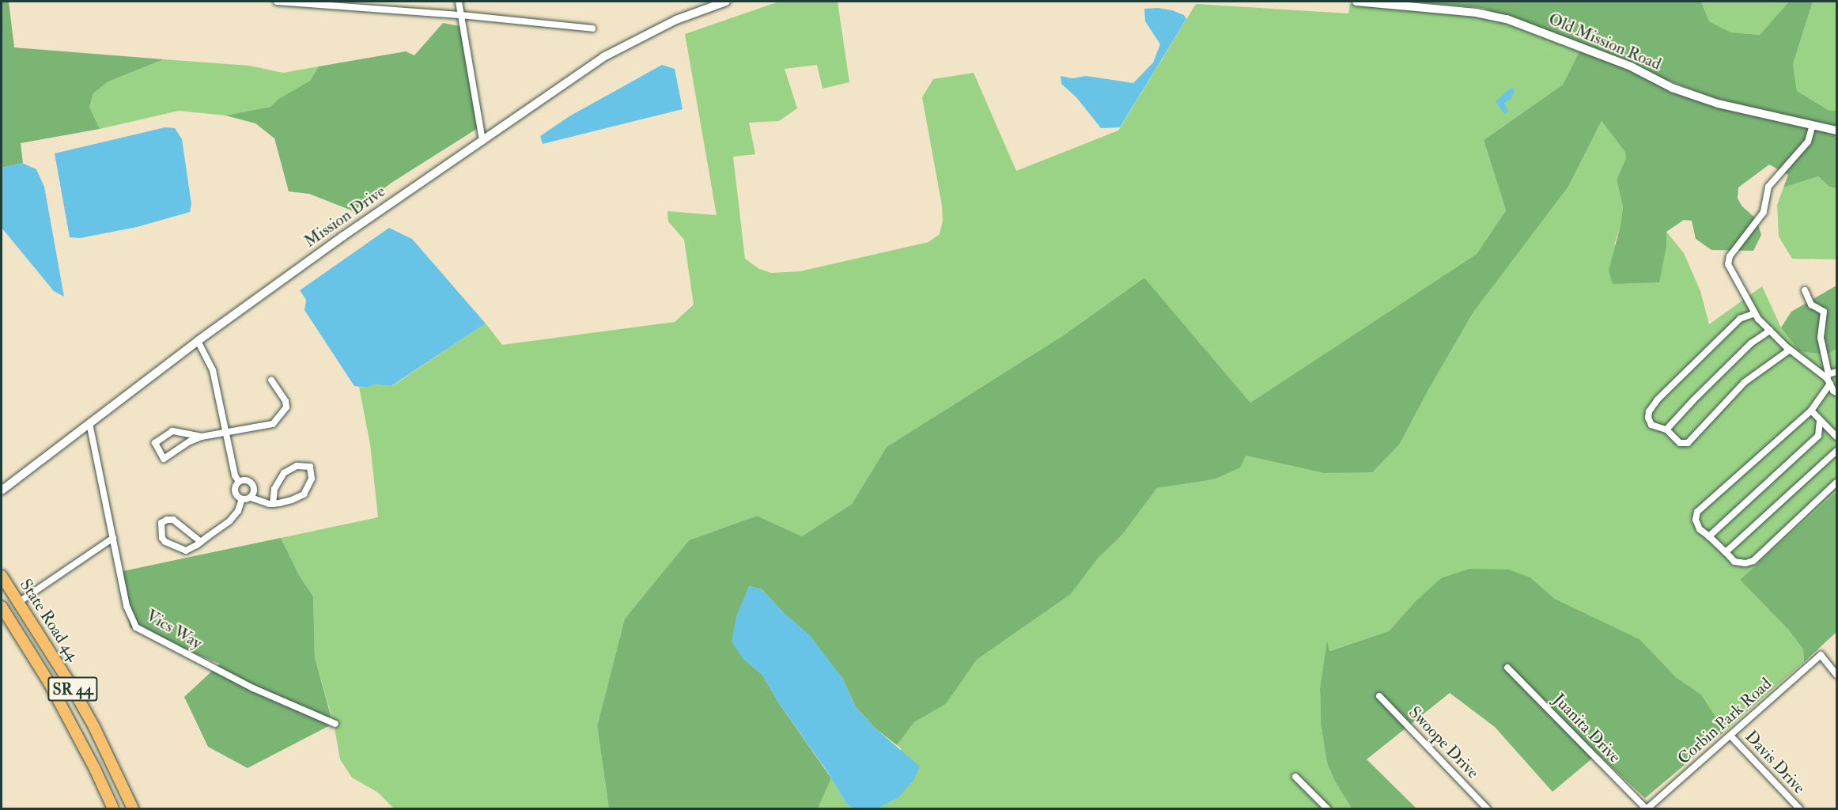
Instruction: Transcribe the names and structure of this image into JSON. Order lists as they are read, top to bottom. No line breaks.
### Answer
{"streets":{"main road":["State Road 44","SR 44"],"street":["Old Mission Road","Mission Drive","Vics Way","Corbin Park Road","Juanita Drive","Swoope Drive","Davis Drive"]},"crossings":[["Mission Drive","Vics Way"],["Corbin Park Road","Juanita Drive"],["Corbin Park Road","Davis Drive"]]}
